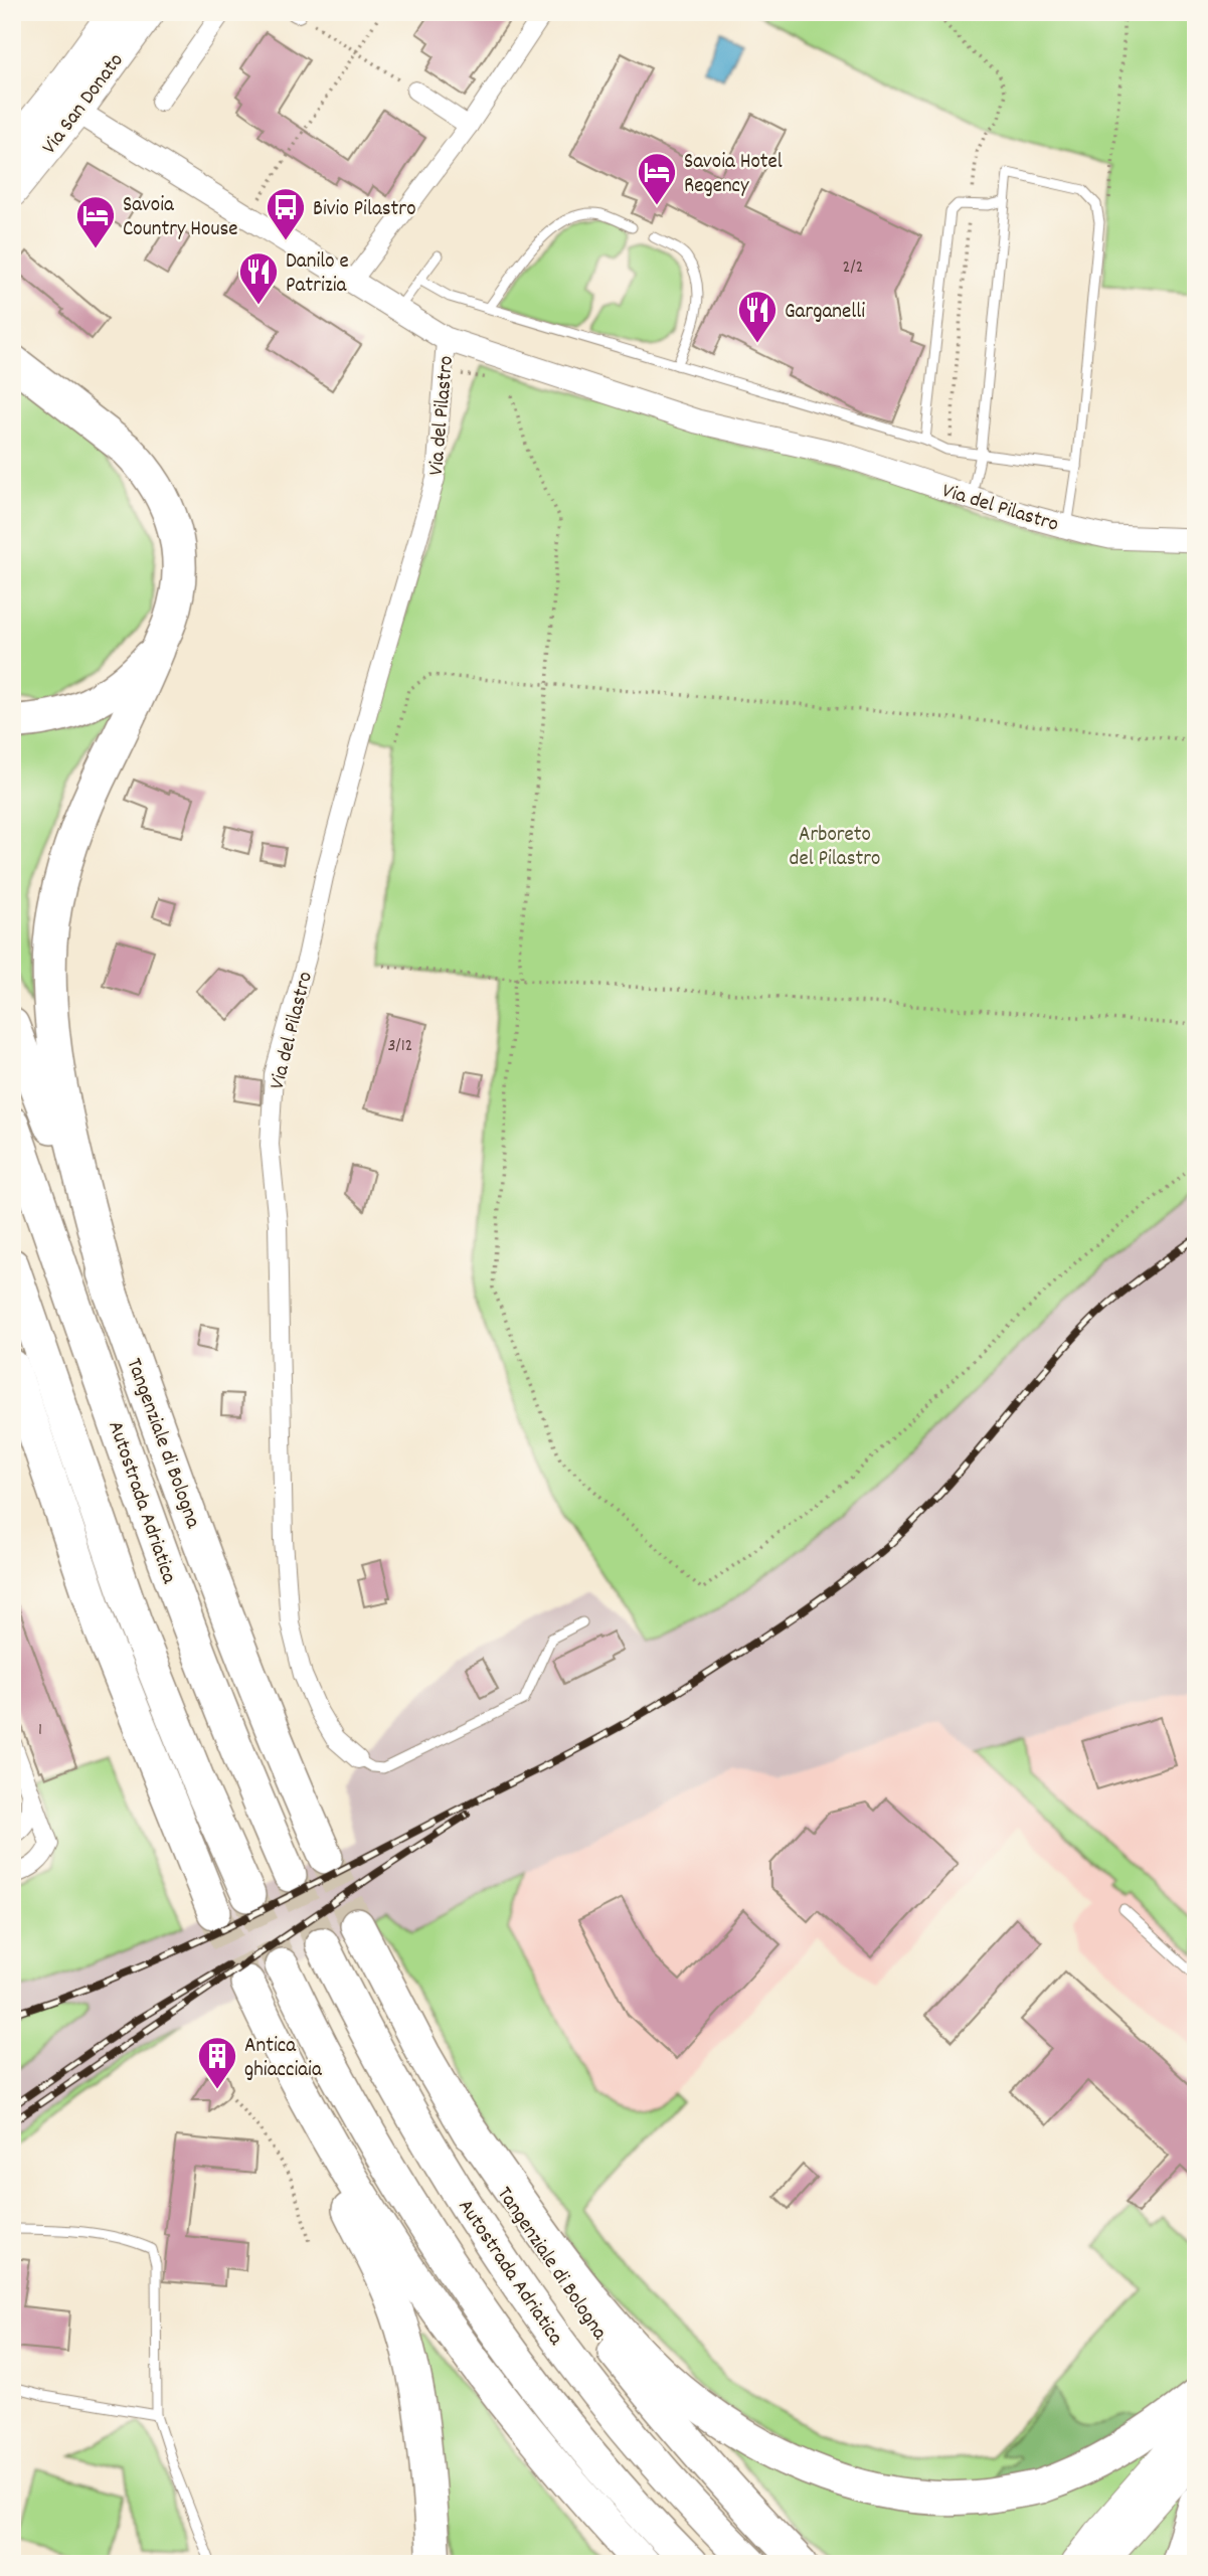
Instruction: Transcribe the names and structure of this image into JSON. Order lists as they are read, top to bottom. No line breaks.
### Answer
{"streets":{"highway":["Tangenziale di Bologna","Autostrada Adriatica"],"main road":["Via San Donato"],"street":["Via del Pilastro"]},"crossings":[["Via San Donato","Via del Pilastro"]],"parks":["Arboreto del Pilastro"],"places":{"hotel":["Savoia Hotel Regency","Savoia Country House"],"bus stop":["Bivio Pilastro"],"restaurant":["Danilo e Patrizia","Garganelli"],"building":["Antica ghiacciaia"]},"house_numbers":["2/2","3/12","1"]}
